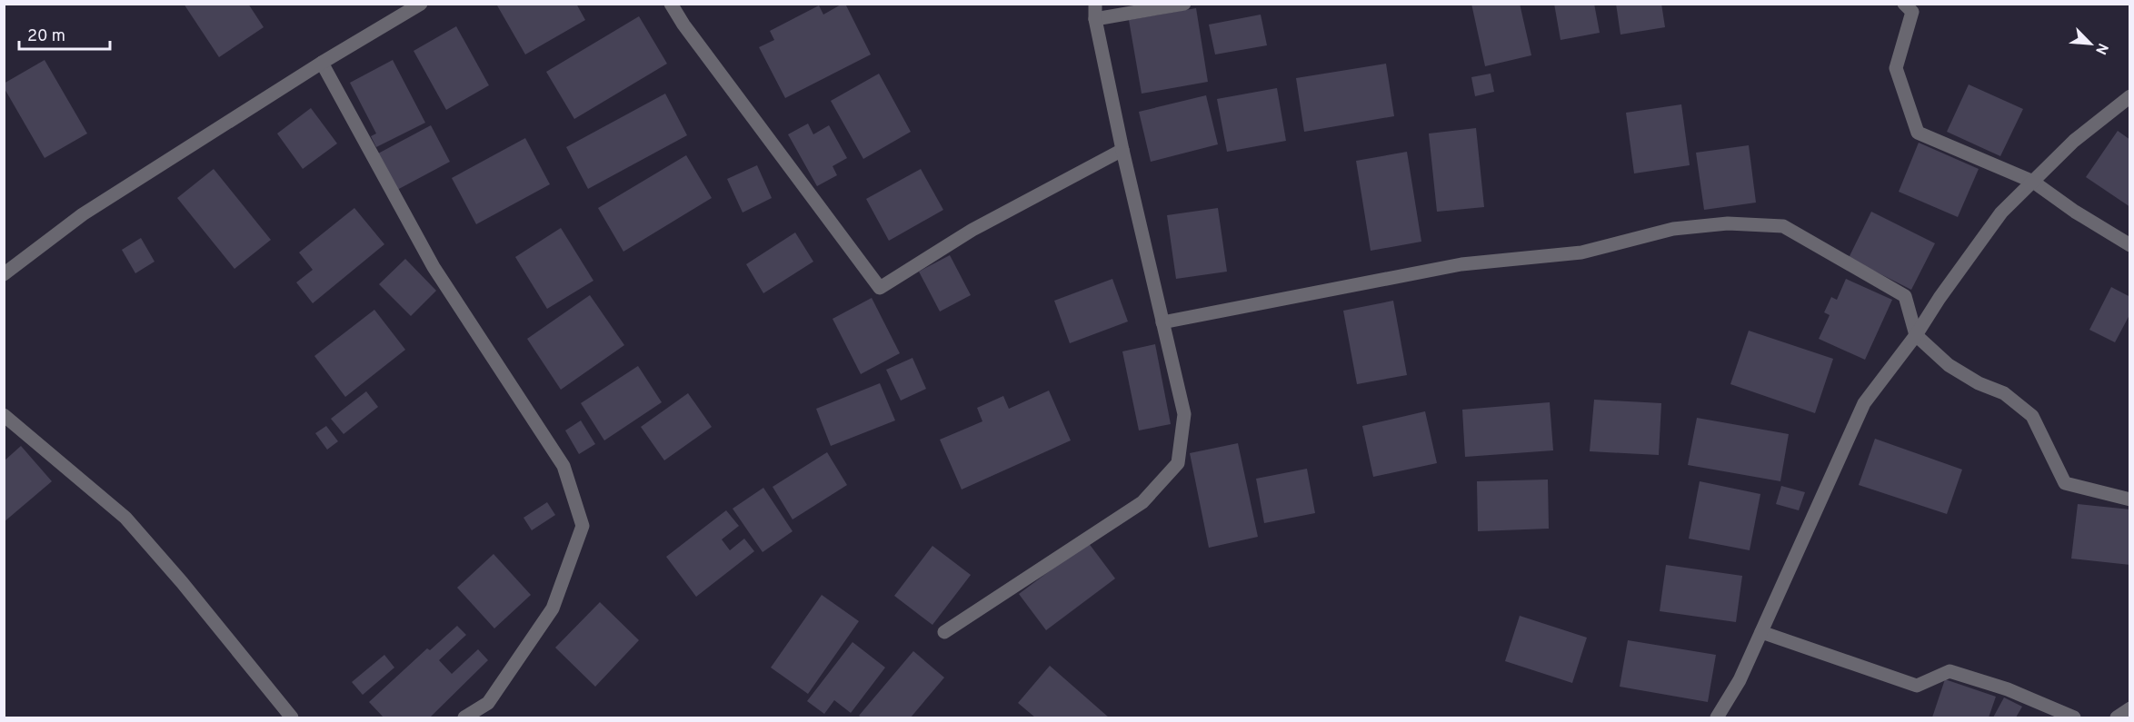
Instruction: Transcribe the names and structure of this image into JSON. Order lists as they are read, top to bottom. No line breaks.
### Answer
{"scale_bar":"20 m","north":"bottom right"}
